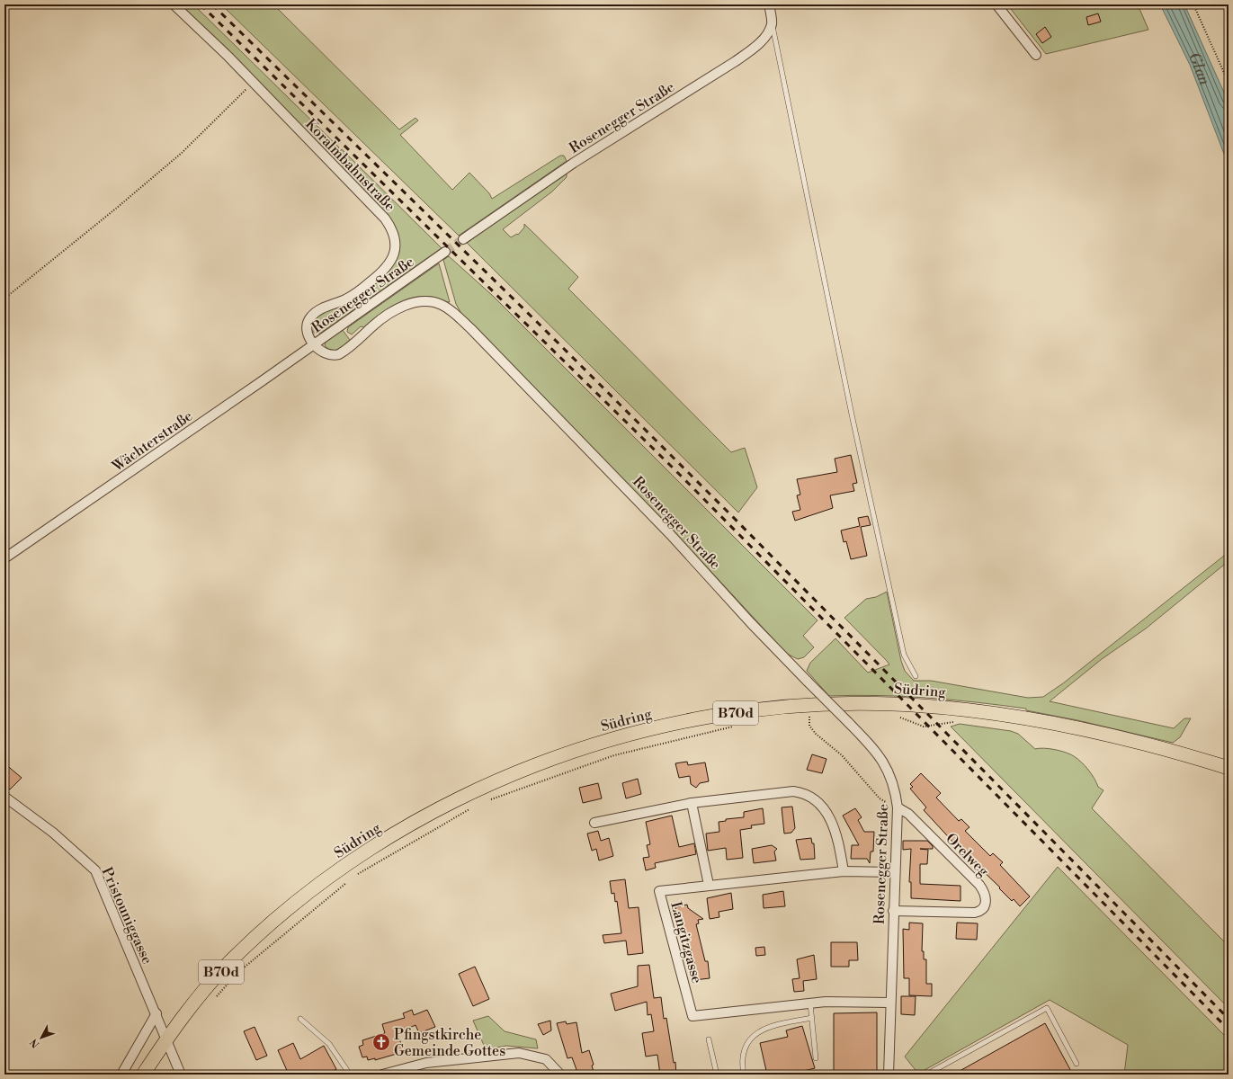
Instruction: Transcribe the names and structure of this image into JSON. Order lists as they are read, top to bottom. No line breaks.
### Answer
{"streets":{"main road":["Südring","B70d"],"street":["Rosenegger Straße","Koralmbahnstraße","Wächterstraße","Orelweg","Pristouniggasse","Langitzgasse"]},"crossings":[["Rosenegger Straße","Koralmbahnstraße"],["Rosenegger Straße","Wächterstraße"],["Rosenegger Straße","Orelweg"],["Rosenegger Straße","Langitzgasse"],["Koralmbahnstraße","Wächterstraße"],["Südring","Pristouniggasse"]],"water":["Glan"],"places":{"church":["Pfingstkirche Gemeinde Gottes"]},"north":"bottom left"}
